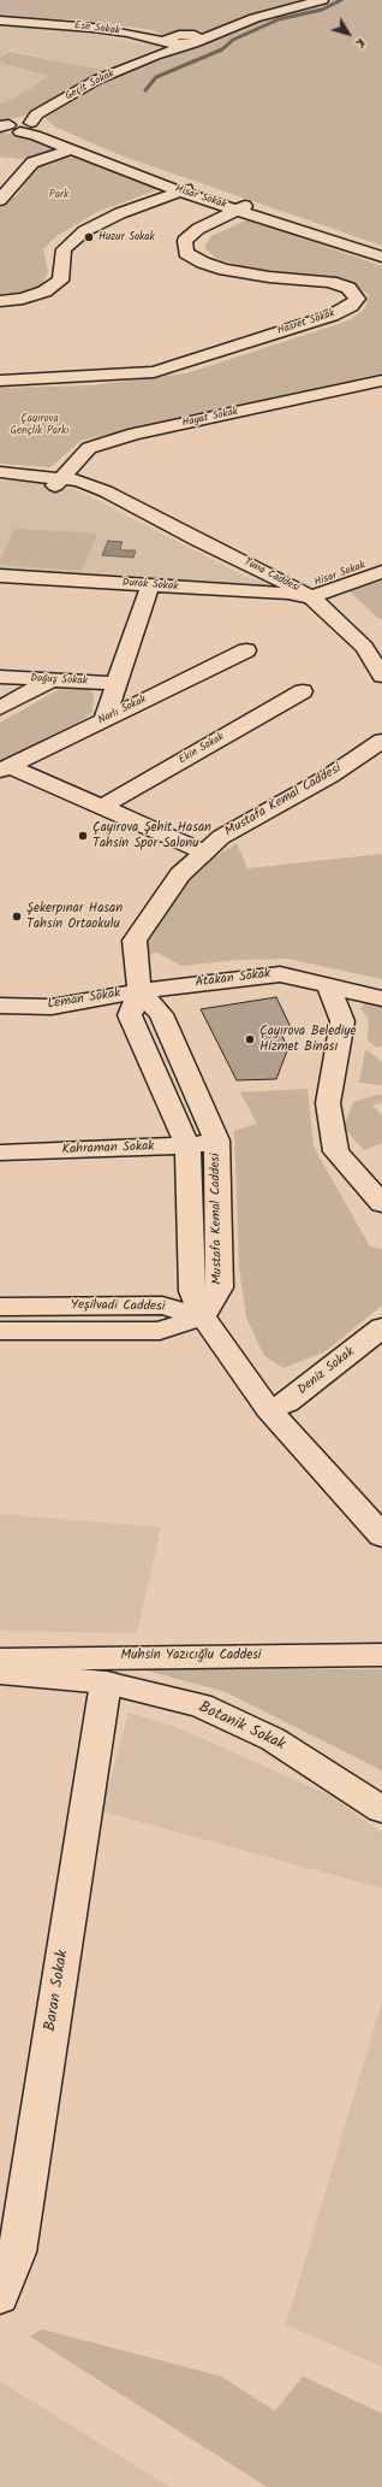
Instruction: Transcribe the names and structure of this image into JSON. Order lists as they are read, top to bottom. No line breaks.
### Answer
{"streets":{"street":["Ese Sokak","Geçit Sokak","Hisar Sokak","Hasret Sokak","Hayat Sokak","Tuna Caddesi","Durak Sokak","Doğuş Sokak","Narlı Sokak","Ekin Sokak","Mustafa Kemal Caddesi","Atakan Sokak","Leman Sokak","Kahraman Sokak","Yeşilvadi Caddesi","Deniz Sokak","Muhsin Yazıcığlu Caddesi","Botanik Sokak","Baran Sokak"]},"crossings":[["Geçit Sokak","Hisar Sokak"],["Hisar Sokak","Hasret Sokak"],["Hisar Sokak","Tuna Caddesi"],["Hisar Sokak","Durak Sokak"],["Hayat Sokak","Tuna Caddesi"],["Tuna Caddesi","Durak Sokak"],["Mustafa Kemal Caddesi","Atakan Sokak"],["Mustafa Kemal Caddesi","Leman Sokak"],["Mustafa Kemal Caddesi","Kahraman Sokak"],["Mustafa Kemal Caddesi","Yeşilvadi Caddesi"],["Mustafa Kemal Caddesi","Deniz Sokak"],["Atakan Sokak","Leman Sokak"],["Botanik Sokak","Baran Sokak"]],"parks":["Park","Çayırova Gençlik Parkı"],"places":["Huzur Sokak","Çayırova Şehit Hasan Tahsin Spor Salonu","Şekerpınar Hasan Tahsin Ortaokulu","Çayırova Belediye Hizmet Binası"],"north":"bottom right"}
